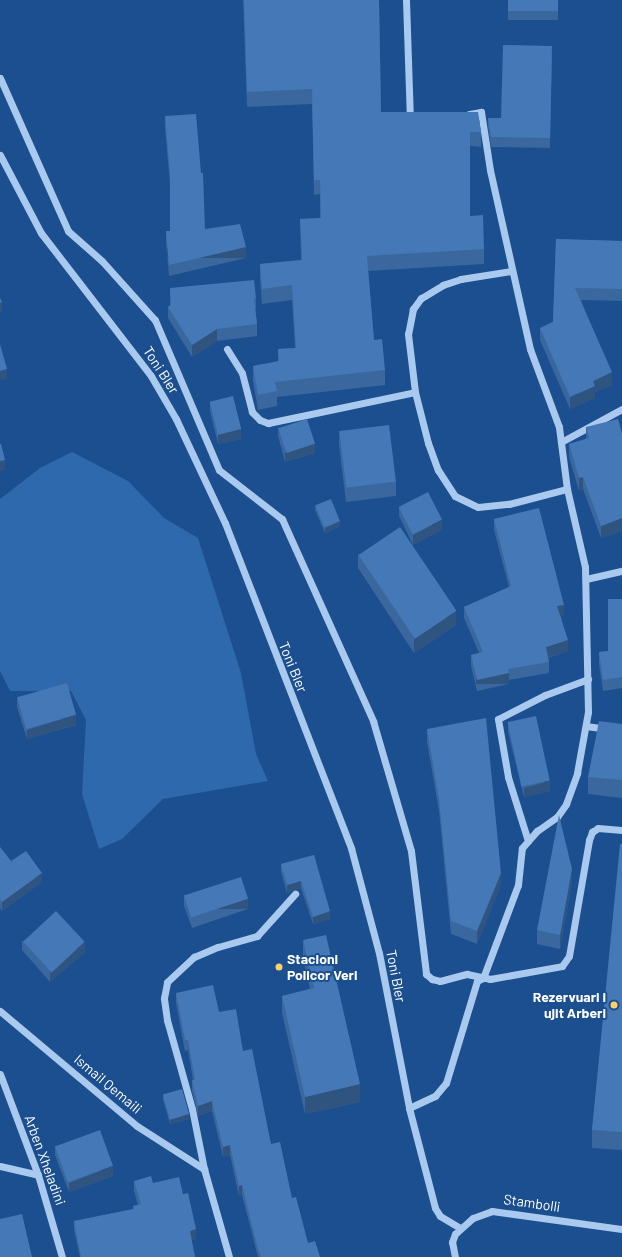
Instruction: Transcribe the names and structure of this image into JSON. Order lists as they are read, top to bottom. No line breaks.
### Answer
{"streets":{"street":["Toni Bler","Ismail Qemaili","Arben Xheladini","Stambolli"]},"crossings":[["Toni Bler","Stambolli"]],"places":["Stacioni Policor Veri","Rezervuari i ujit Arberi"]}
